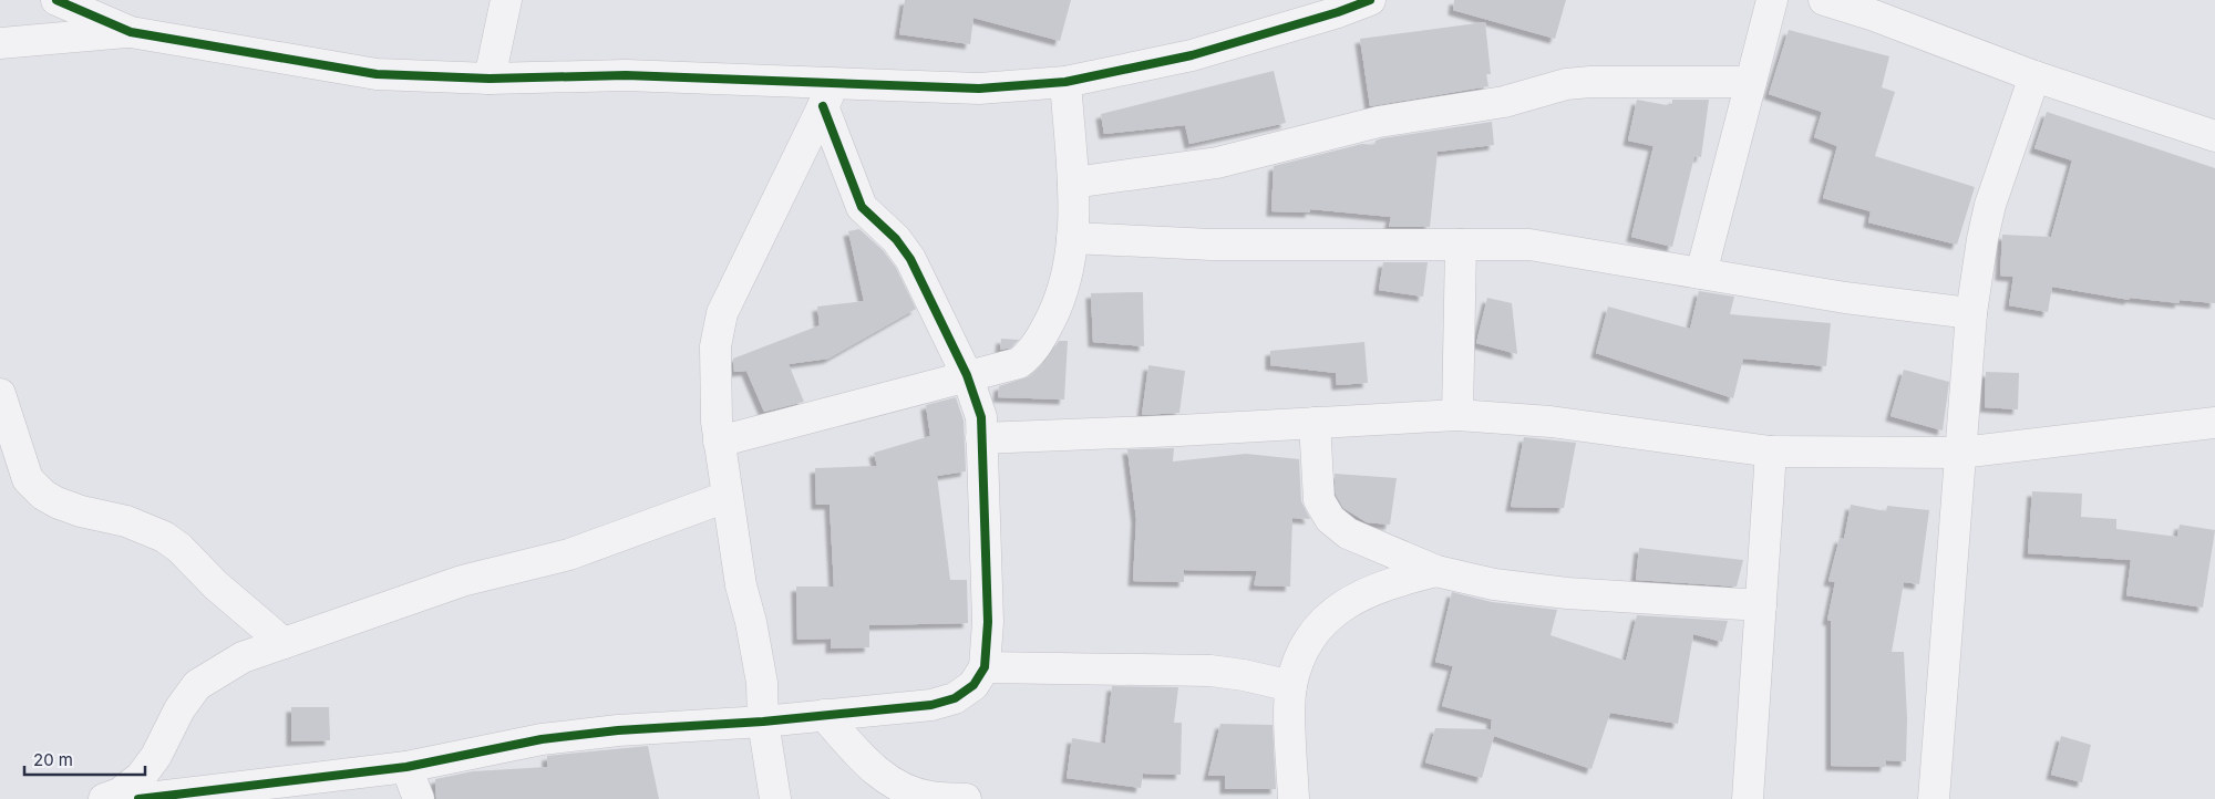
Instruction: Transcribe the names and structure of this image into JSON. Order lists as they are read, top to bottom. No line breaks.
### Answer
{"scale_bar":"20 m"}
